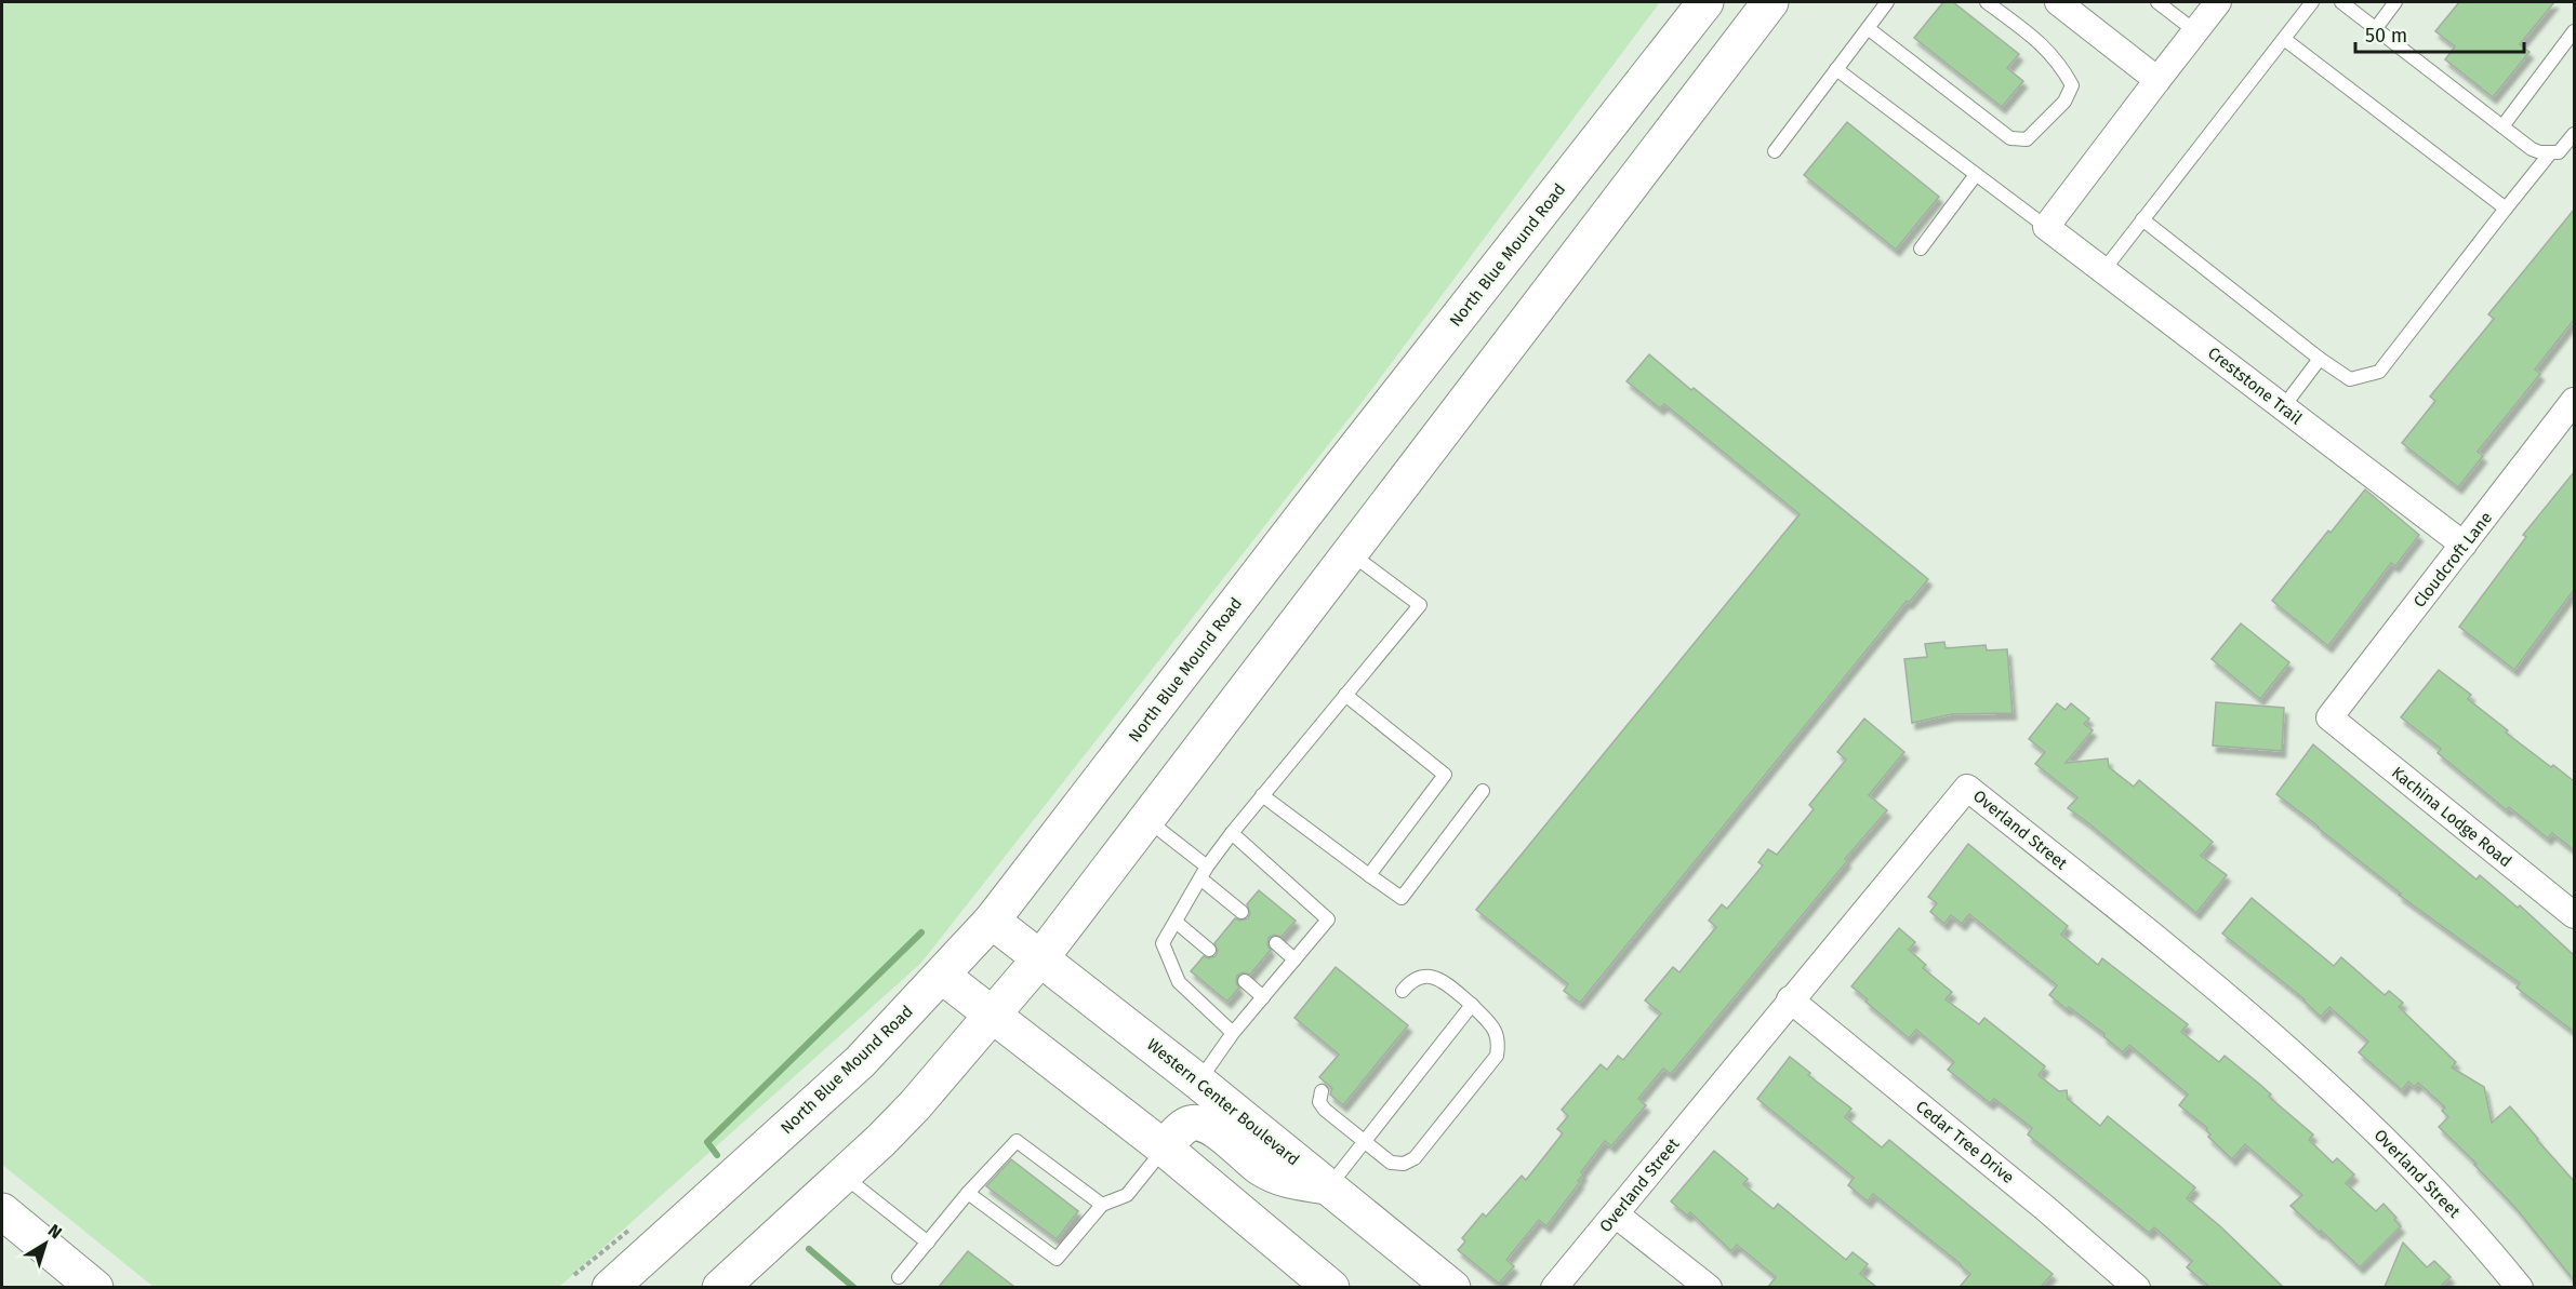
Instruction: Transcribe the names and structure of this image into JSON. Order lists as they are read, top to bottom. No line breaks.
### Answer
{"streets":{"main road":["North Blue Mound Road","Western Center Boulevard"],"street":["Creststone Trail","Cloudcroft Lane","Kachina Lodge Road","Overland Street","Cedar Tree Drive"]},"crossings":[["North Blue Mound Road","Western Center Boulevard"],["Creststone Trail","Cloudcroft Lane"],["Cloudcroft Lane","Kachina Lodge Road"],["Overland Street","Cedar Tree Drive"]],"scale_bar":"50 m","north":"top right"}
